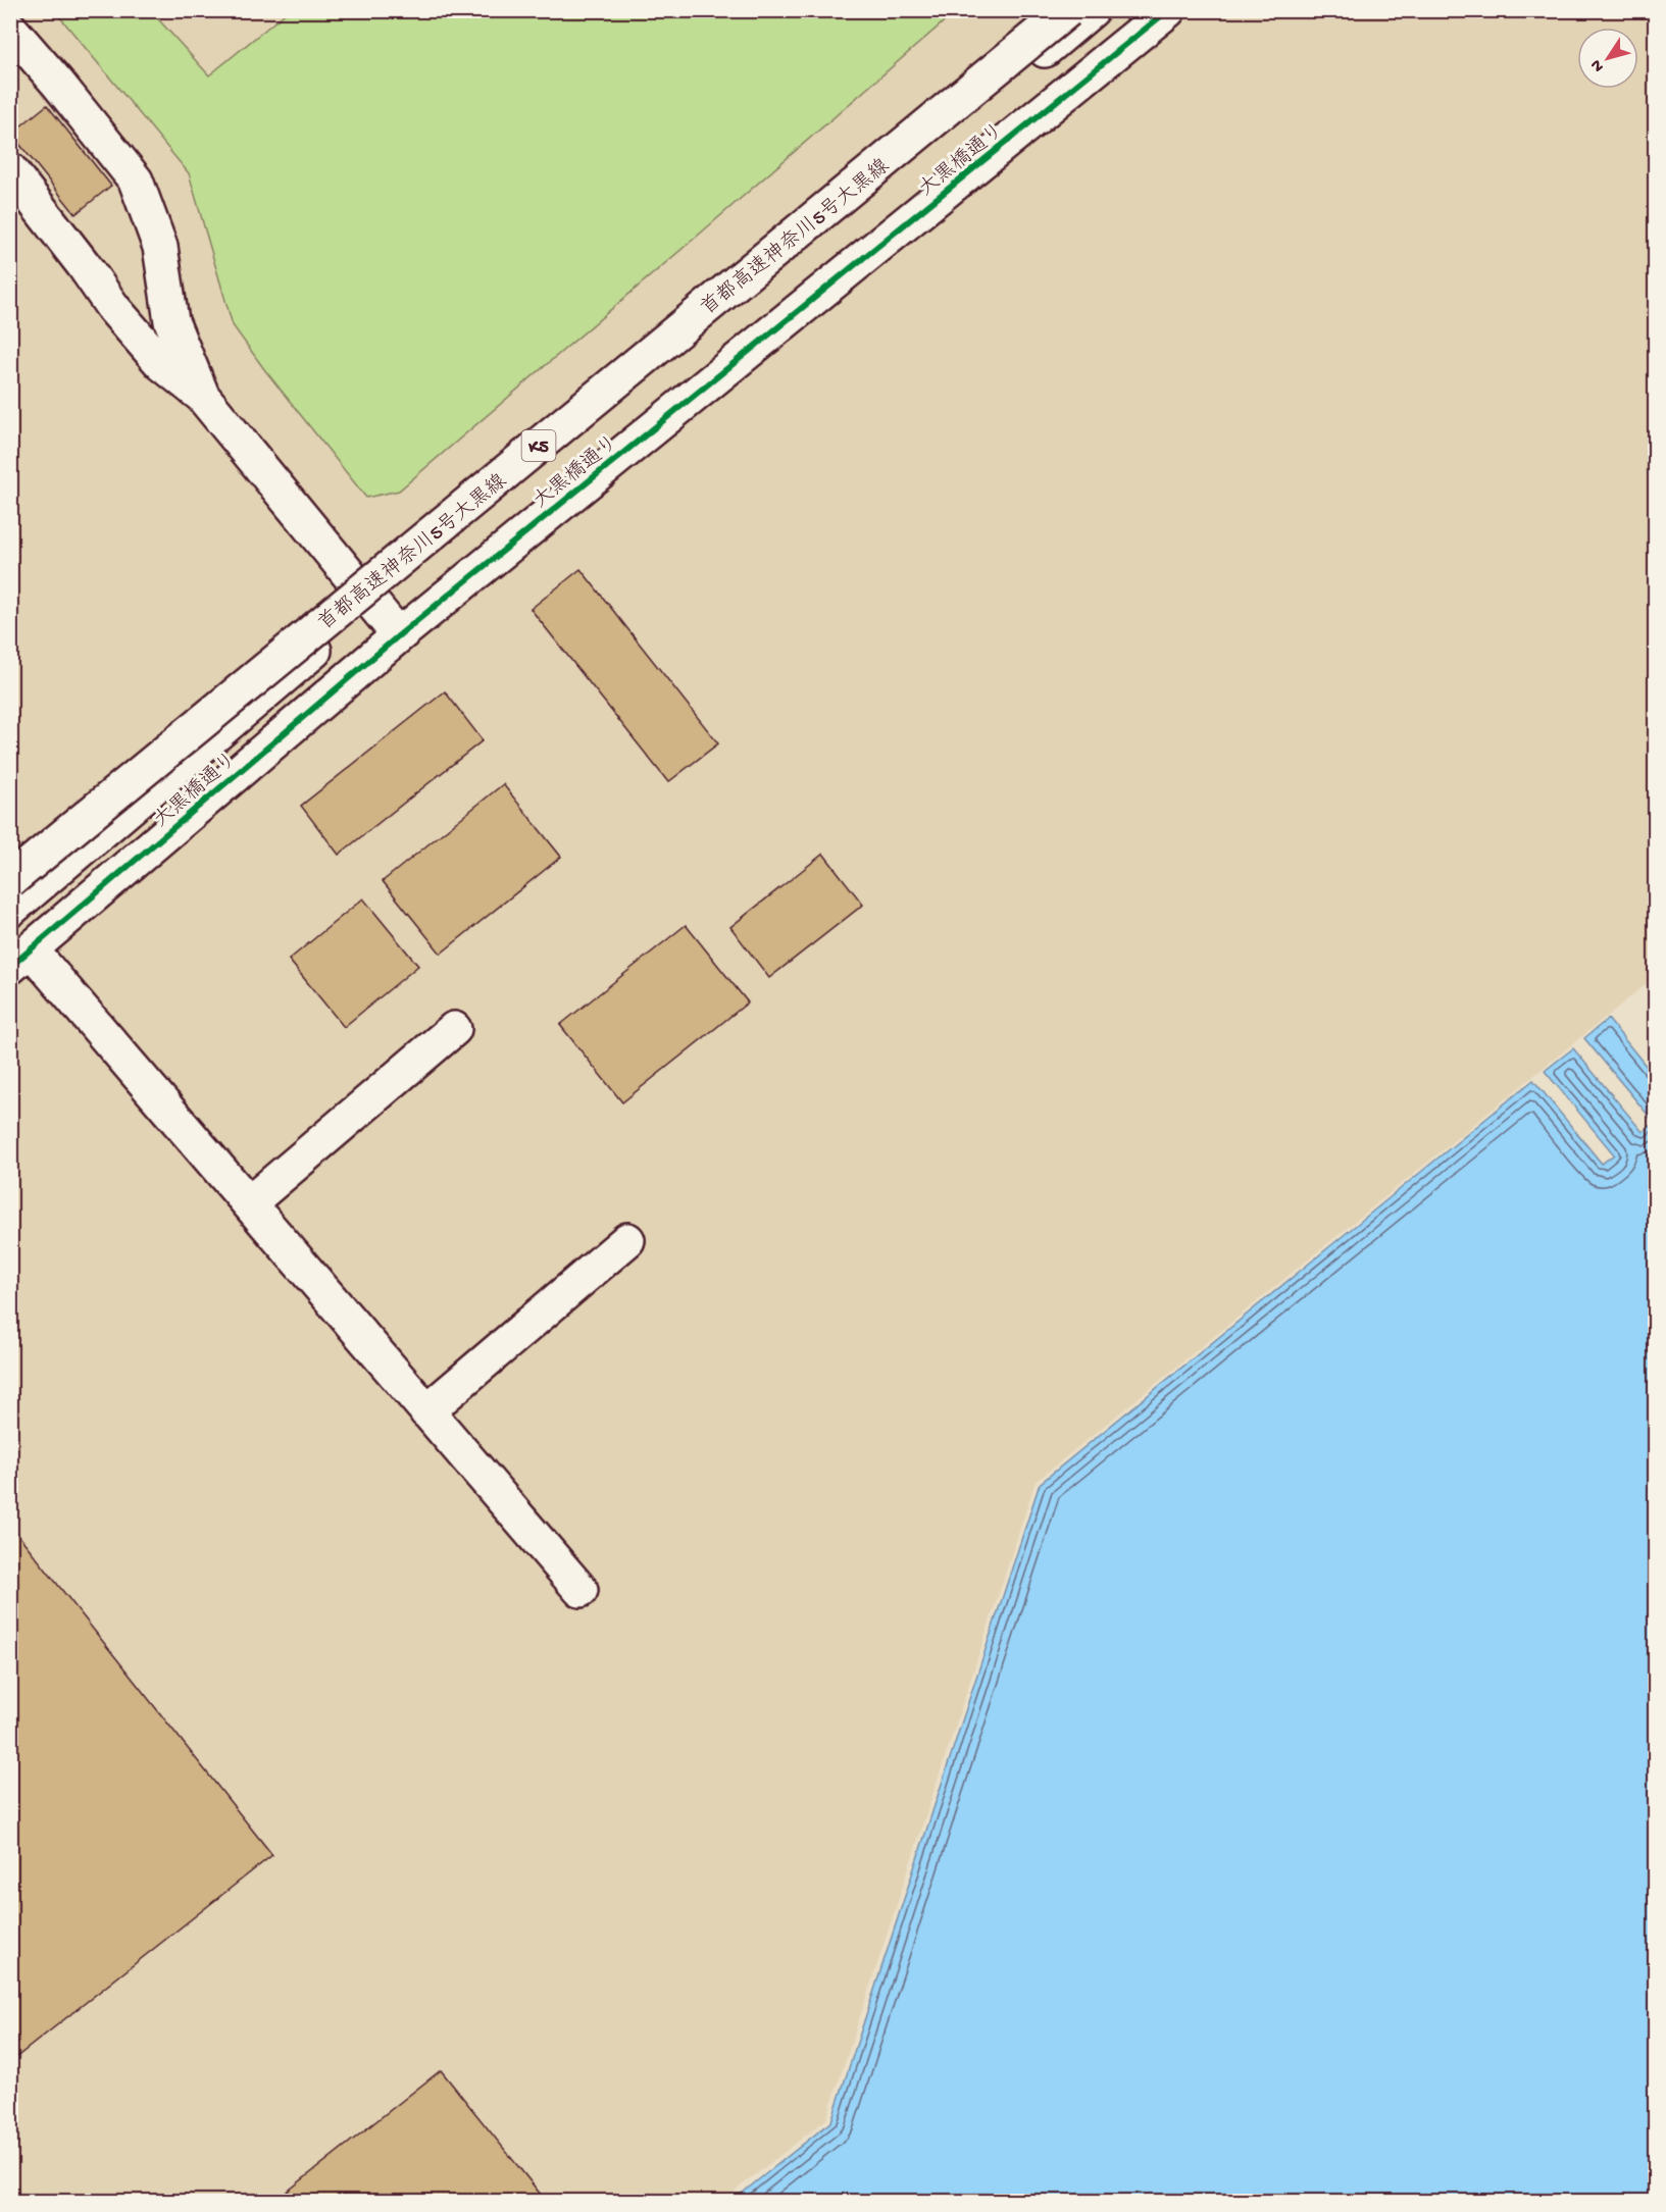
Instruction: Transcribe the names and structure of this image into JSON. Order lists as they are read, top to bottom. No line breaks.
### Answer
{"streets":{"main road":["大黒橋通り","首都高速神奈川5号大黒線","K5"]},"north":"bottom left"}
